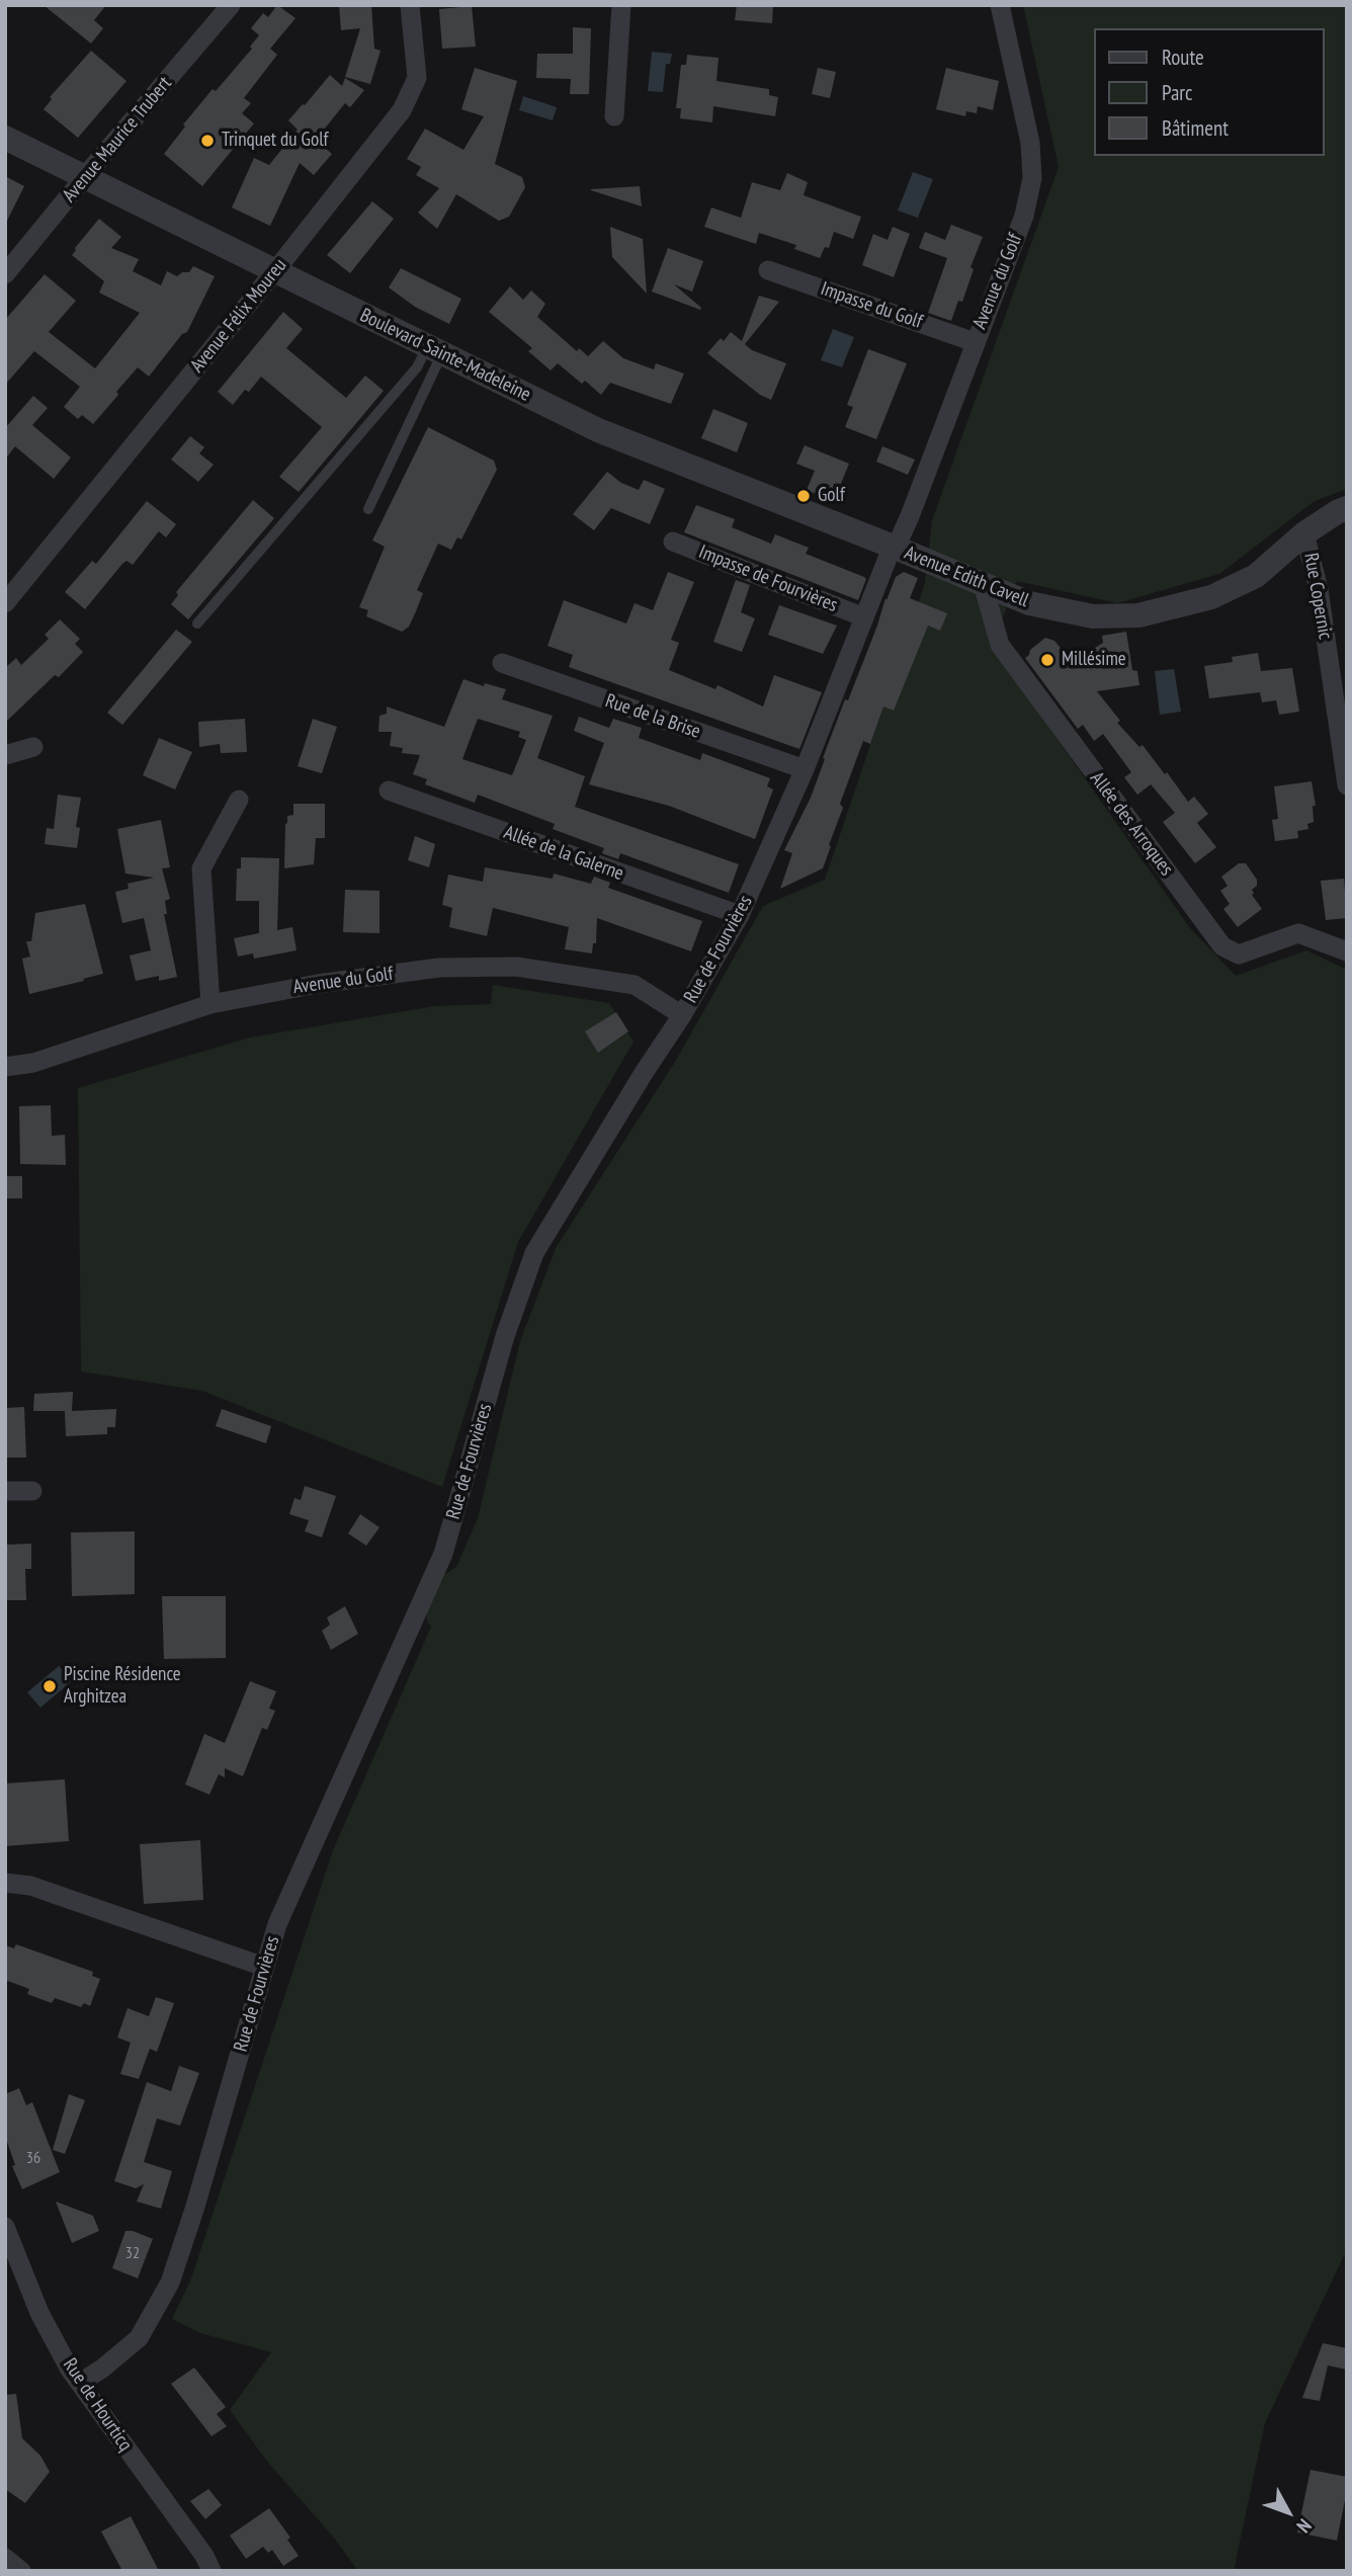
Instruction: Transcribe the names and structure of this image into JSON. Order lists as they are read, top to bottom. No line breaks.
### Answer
{"streets":{"street":["Avenue Maurice Trubert","Avenue du Golf","Impasse du Golf","Avenue Félix Moureu","Boulevard Sainte-Madeleine","Avenue Edith Cavell","Impasse de Fourvières","Rue Copernic","Rue de la Brise","Allée des Arroques","Allée de la Galerne","Rue de Fourvières","Rue de Hourticq"]},"crossings":[["Avenue Maurice Trubert","Boulevard Sainte-Madeleine"],["Avenue du Golf","Impasse du Golf"],["Avenue du Golf","Boulevard Sainte-Madeleine"],["Avenue du Golf","Avenue Edith Cavell"],["Avenue du Golf","Rue de Fourvières"],["Avenue Félix Moureu","Boulevard Sainte-Madeleine"],["Boulevard Sainte-Madeleine","Avenue Edith Cavell"],["Boulevard Sainte-Madeleine","Rue de Fourvières"],["Avenue Edith Cavell","Rue Copernic"],["Avenue Edith Cavell","Allée des Arroques"],["Avenue Edith Cavell","Rue de Fourvières"],["Impasse de Fourvières","Rue de Fourvières"],["Rue de la Brise","Rue de Fourvières"],["Allée de la Galerne","Rue de Fourvières"],["Rue de Fourvières","Rue de Hourticq"]],"places":["Trinquet du Golf","Golf","Millésime","Piscine Résidence Arghitzea"],"house_numbers":["36","32"],"legend":["Route","Parc","Bâtiment"],"north":"bottom right"}
